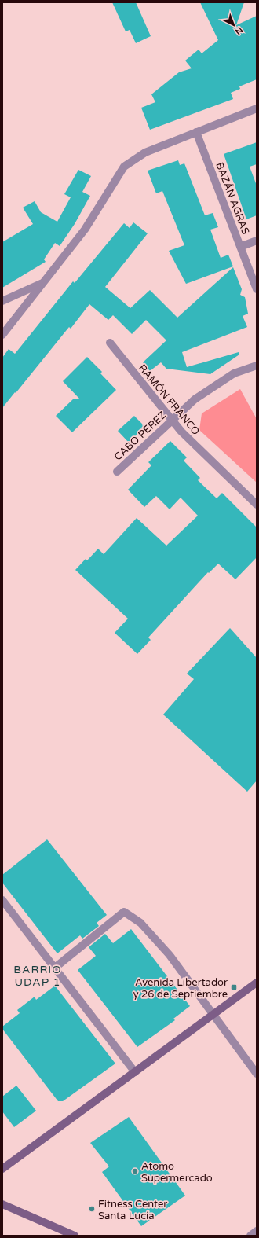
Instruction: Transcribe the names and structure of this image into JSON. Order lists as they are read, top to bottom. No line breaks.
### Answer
{"streets":{"street":["BAZÁN AGRAS","RAMÓN FRANCO","CABO PÉREZ"]},"crossings":[["RAMÓN FRANCO","CABO PÉREZ"]],"districts":["BARRIO UDAP 1"],"places":{"transit":["Avenida Libertador y 26 de Septiembre"],"other":["Atomo Supermercado","Fitness Center Santa Lucía"]},"north":"bottom right"}
